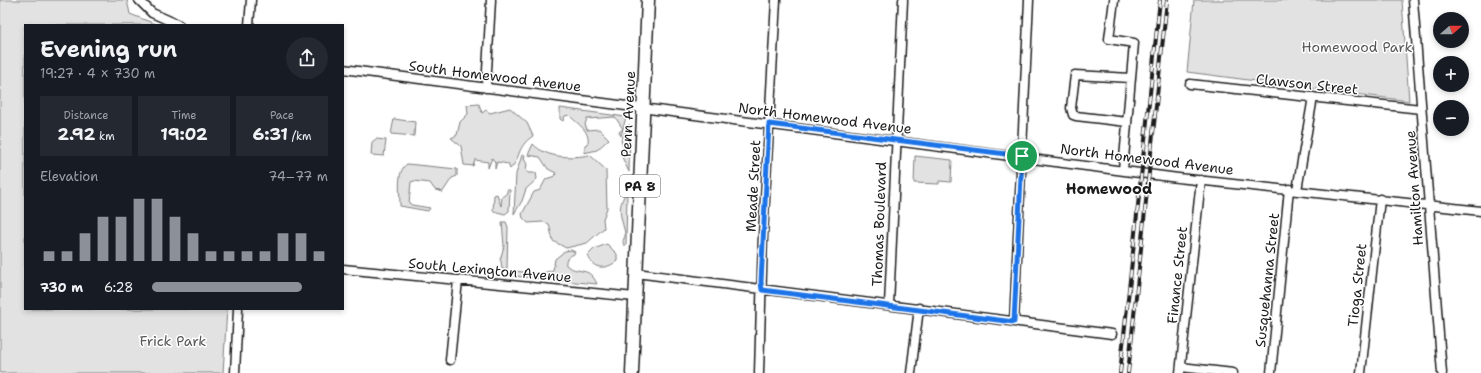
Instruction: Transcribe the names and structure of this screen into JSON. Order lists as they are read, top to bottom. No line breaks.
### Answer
{"streets":{"highway":["Penn Avenue","PA 8"],"street":["South Homewood Avenue","Clawson Street","North Homewood Avenue","Meade Street","Hamilton Avenue","Thomas Boulevard","South Lexington Avenue","Finance Street","Susquehanna Street","Tioga Street"]},"crossings":[["South Homewood Avenue","Penn Avenue"],["South Homewood Avenue","North Homewood Avenue"],["Clawson Street","Hamilton Avenue"],["Clawson Street","Susquehanna Street"],["Penn Avenue","North Homewood Avenue"],["Penn Avenue","South Lexington Avenue"],["North Homewood Avenue","Meade Street"],["North Homewood Avenue","Hamilton Avenue"],["North Homewood Avenue","Thomas Boulevard"],["North Homewood Avenue","Finance Street"],["North Homewood Avenue","Susquehanna Street"],["North Homewood Avenue","Tioga Street"]],"districts":["Homewood"],"parks":["Homewood Park","Frick Park"],"north":"right","page":{"map_buttons":["+","−"],"heading":["Evening run","19:27 · 4 × 730 m"],"stats":[["Distance","2.92 km"],["Time","19:02"],["Pace","6:31 /km"]],"chart":["Elevation","74–77 m"],"list":[{"name":"730 m","note":"6:28"}]}}
